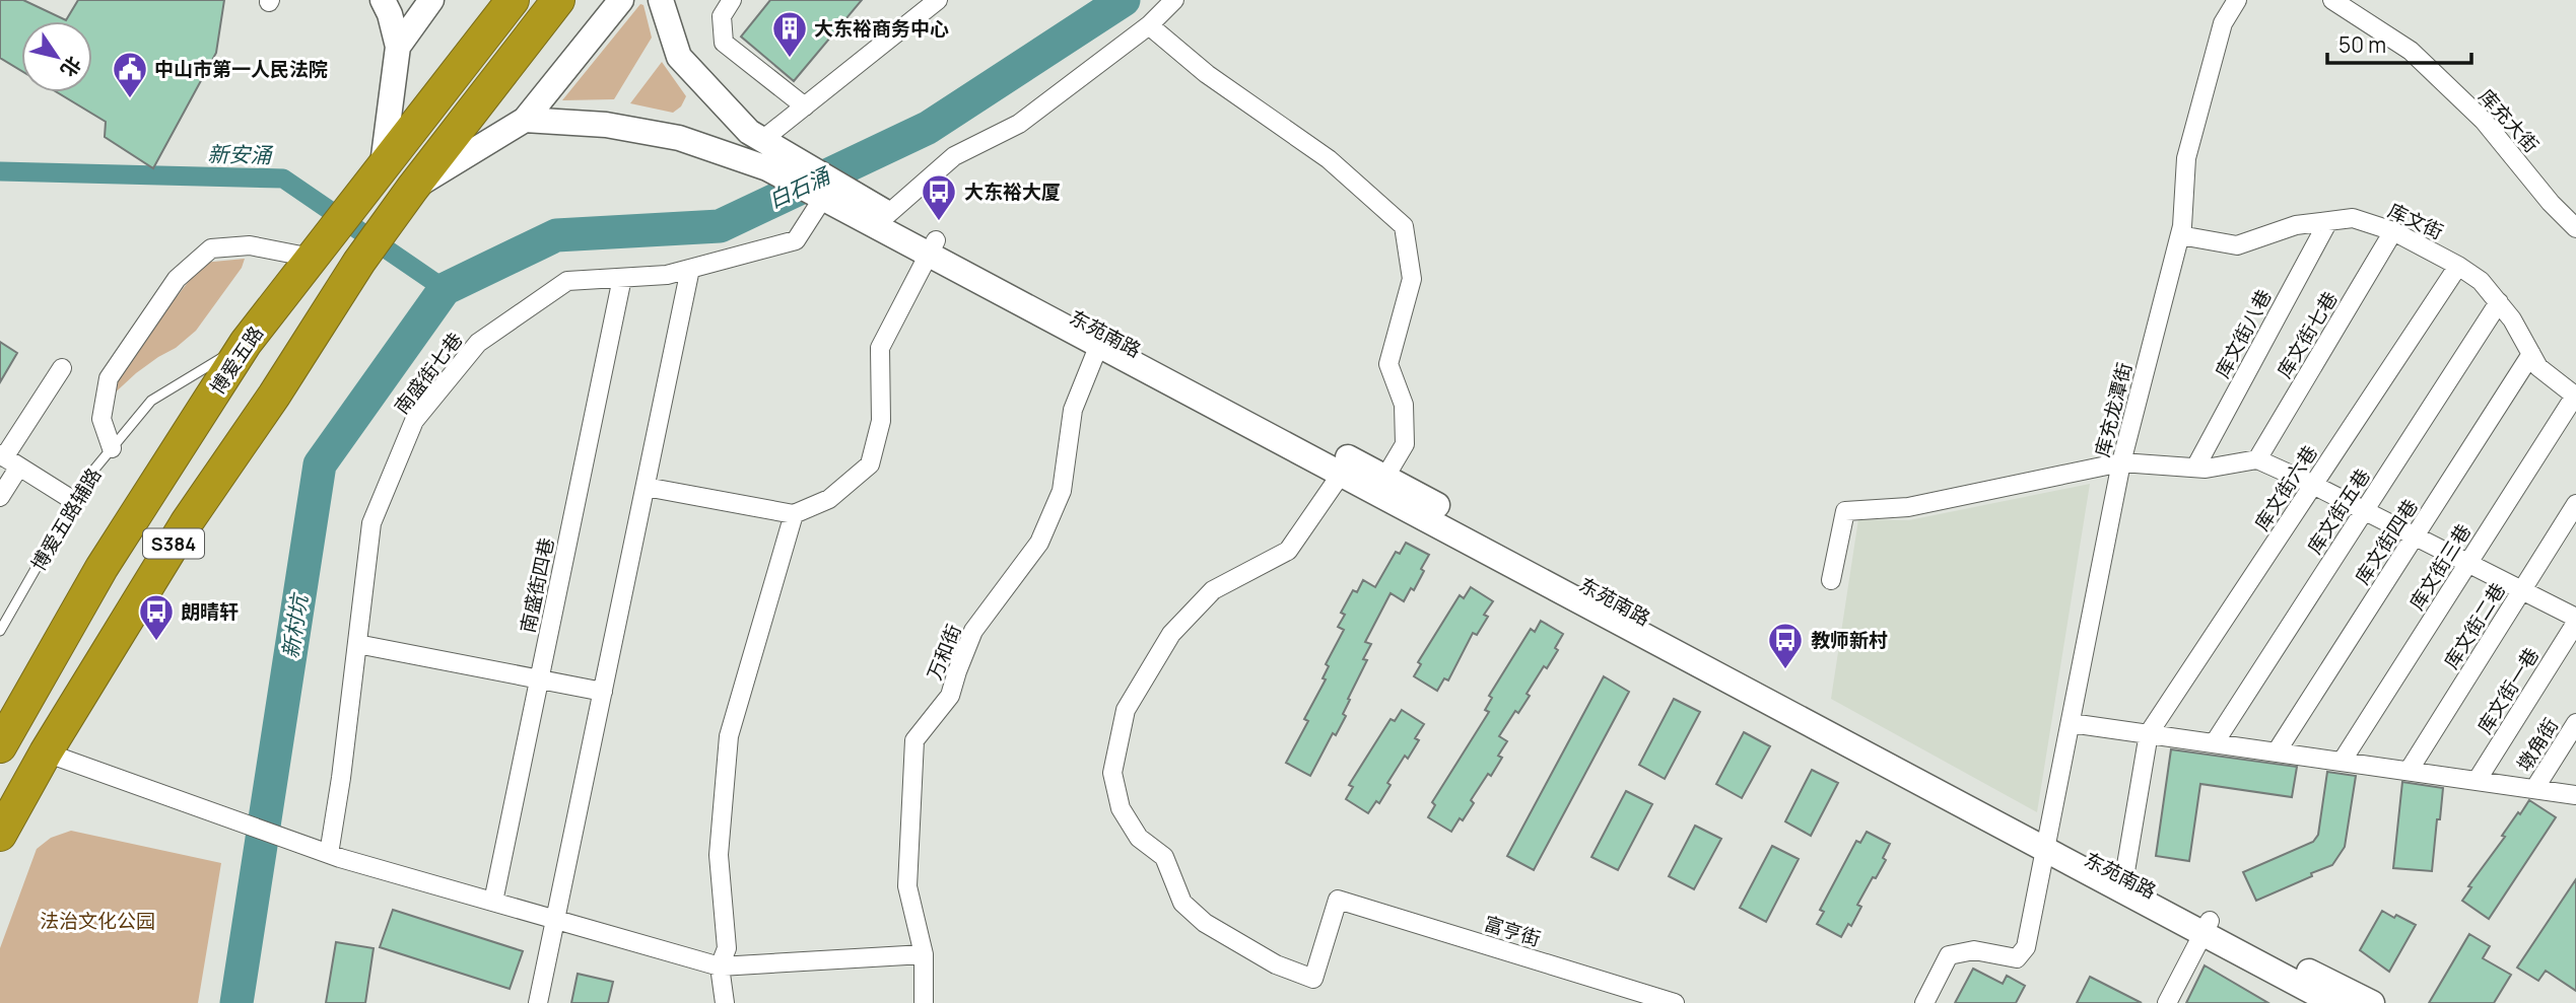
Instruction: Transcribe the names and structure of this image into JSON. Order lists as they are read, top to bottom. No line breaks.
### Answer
{"streets":{"highway":["博爱五路","S384"],"street":["库充大街","库文街","东苑南路","库文街八巷","库文街七巷","南盛街七巷","库充龙潭街","库文街六巷","库文街五巷","库文街四巷","库文街三巷","南盛街四巷","库文街二巷","万和街","库文街一巷","墩角街","富亨街"],"lane":["博爱五路辅路"]},"crossings":[["库文街","库文街八巷"],["库文街","库文街七巷"],["库文街","库充龙潭街"],["库文街","库文街六巷"],["库文街","库文街五巷"],["库文街","库文街四巷"],["库文街","库文街三巷"],["东苑南路","南盛街七巷"],["东苑南路","库充龙潭街"],["东苑南路","万和街"],["东苑南路","富亨街"],["博爱五路","博爱五路辅路"],["南盛街七巷","南盛街四巷"]],"water":["新安涌","白石涌","新村坑"],"parks":["法治文化公园"],"places":{"building":["大东裕商务中心"],"public building":["中山市第一人民法院"],"bus stop":["大东裕大厦","朗晴轩","教师新村"]},"scale_bar":"50 m","north":"bottom right"}
